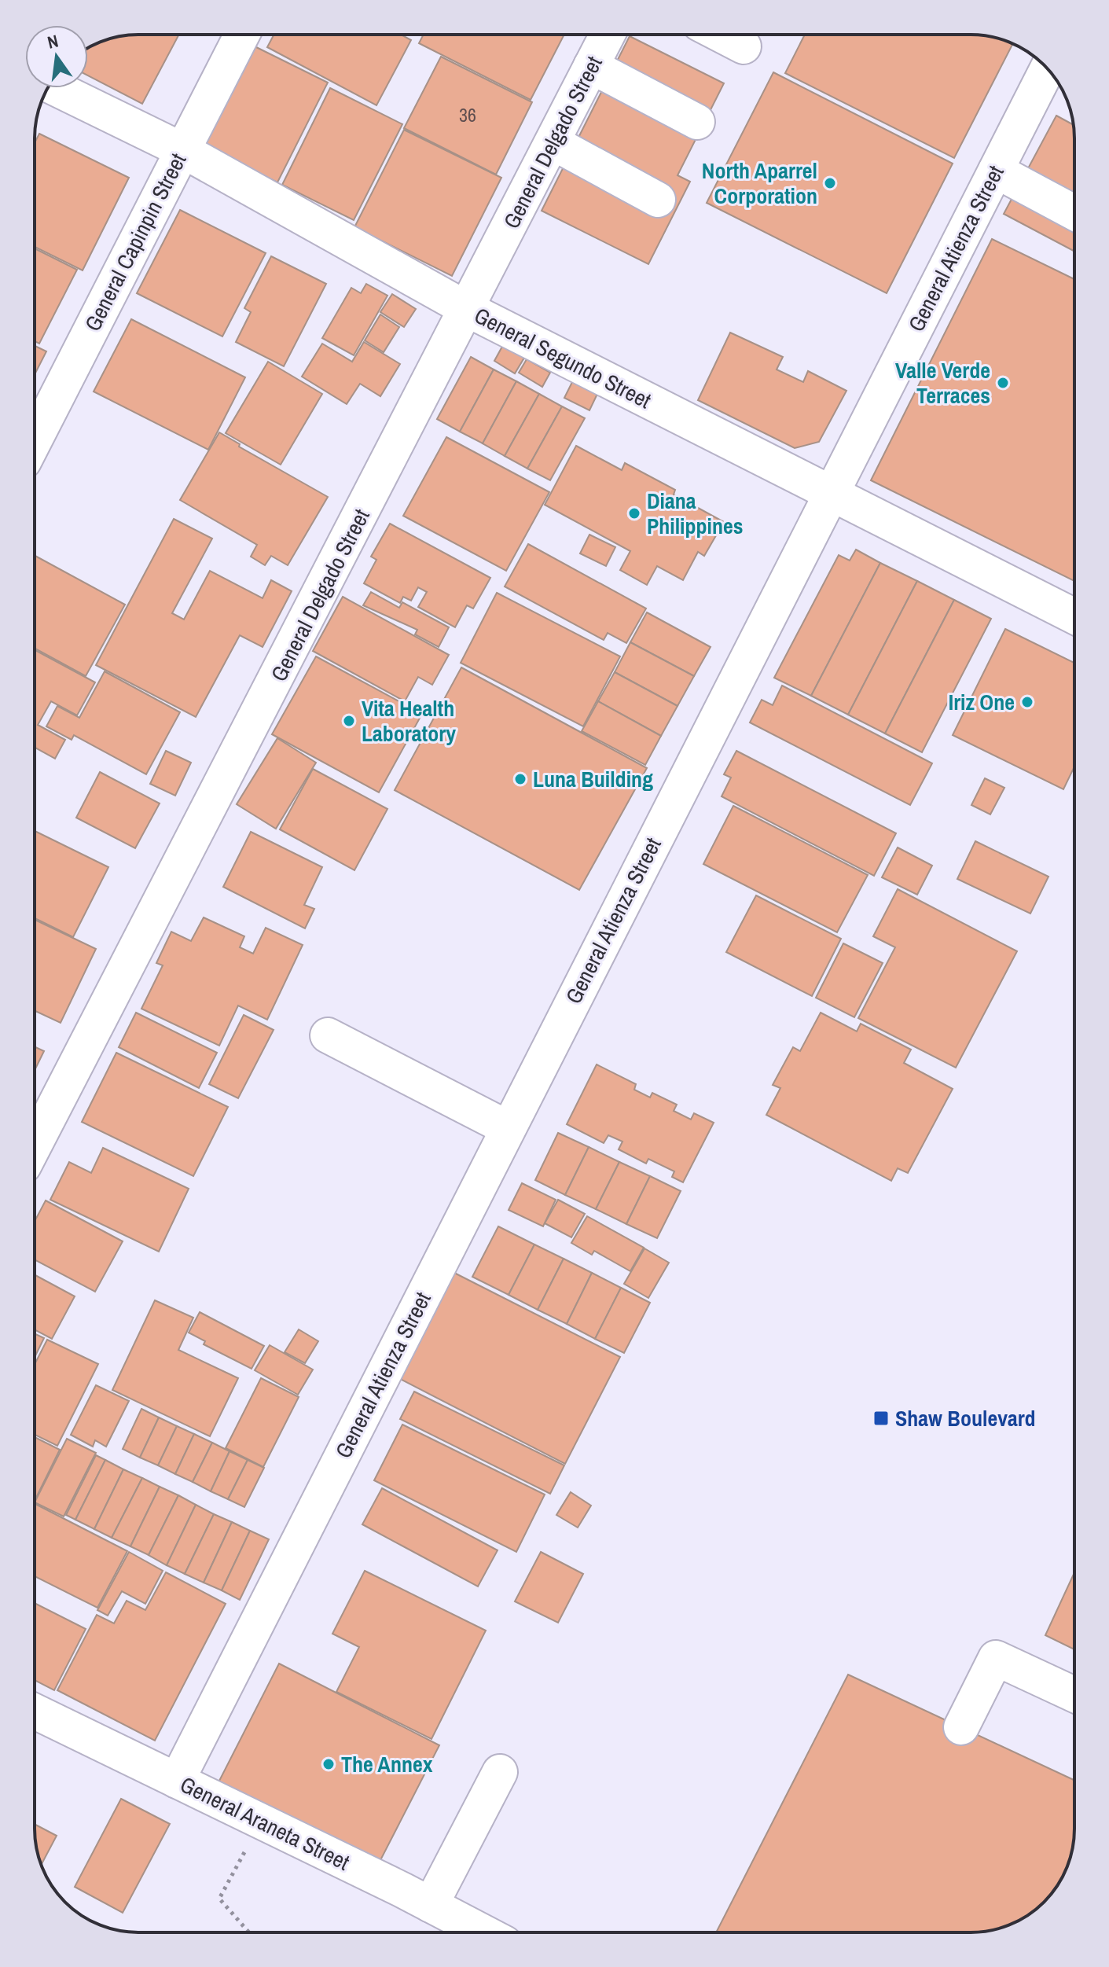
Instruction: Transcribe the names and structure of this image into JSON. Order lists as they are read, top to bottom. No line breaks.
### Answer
{"streets":{"street":["General Delgado Street","General Capinpin Street","General Atienza Street","General Segundo Street","General Araneta Street"]},"crossings":[["General Delgado Street","General Segundo Street"],["General Capinpin Street","General Segundo Street"],["General Atienza Street","General Segundo Street"],["General Atienza Street","General Araneta Street"]],"places":{"other":["North Aparrel Corporation","Valle Verde Terraces","Diana Philippines","Iriz One","Vita Health Laboratory","Luna Building","The Annex"],"transit":["Shaw Boulevard"]},"house_numbers":["36"],"north":"top"}
